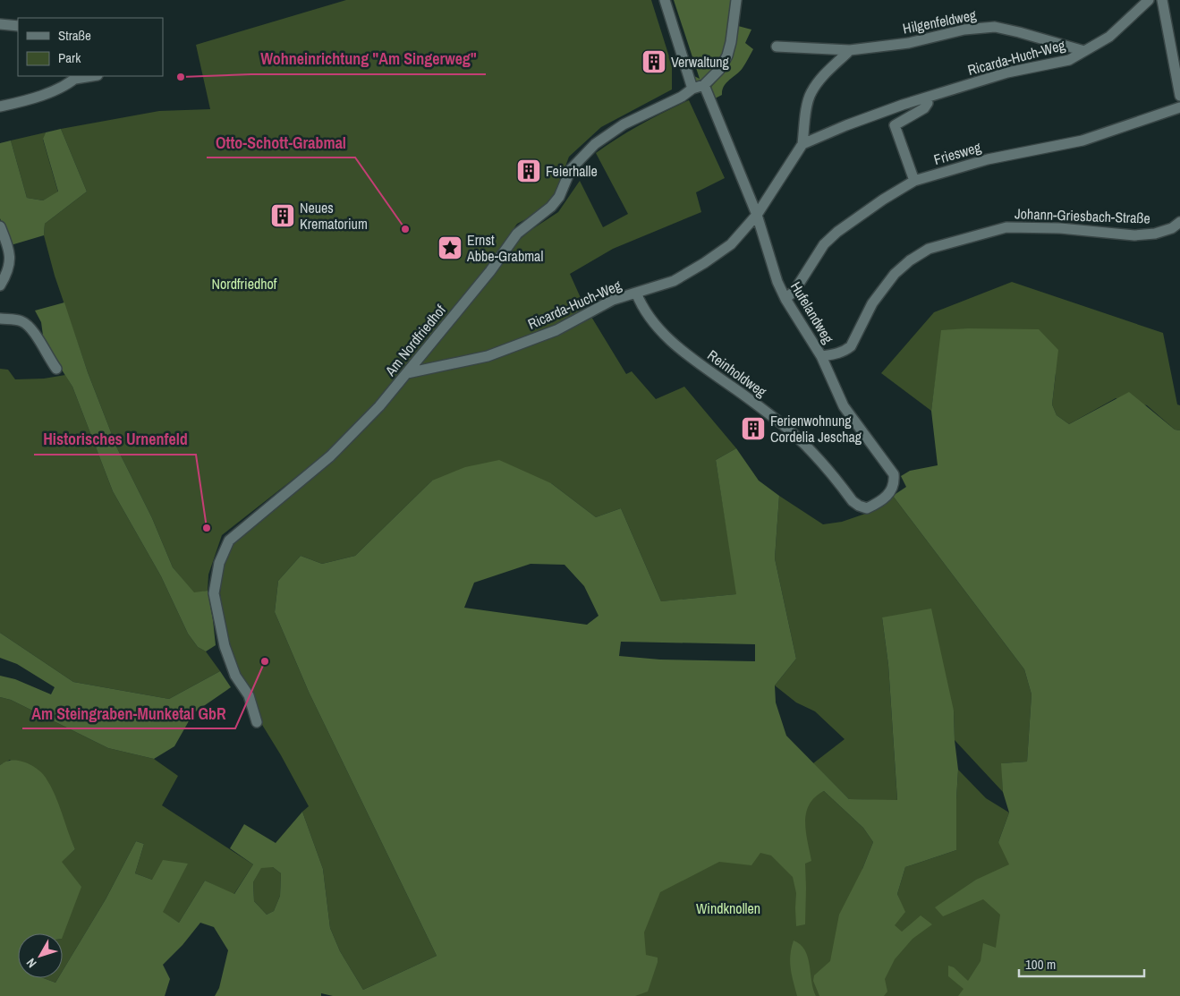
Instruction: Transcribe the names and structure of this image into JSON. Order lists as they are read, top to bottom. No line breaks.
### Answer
{"streets":{"street":["Hilgenfeldweg","Ricarda-Huch-Weg","Friesweg","Johann-Griesbach-Straße","Hufelandweg","Am Nordfriedhof","Reinholdweg"]},"crossings":[["Hilgenfeldweg","Ricarda-Huch-Weg"],["Ricarda-Huch-Weg","Hufelandweg"],["Ricarda-Huch-Weg","Am Nordfriedhof"],["Ricarda-Huch-Weg","Reinholdweg"],["Friesweg","Hufelandweg"],["Johann-Griesbach-Straße","Hufelandweg"],["Hufelandweg","Reinholdweg"]],"parks":["Nordfriedhof","Windknollen"],"places":{"building":["Verwaltung","Feierhalle","Neues Krematorium","Ferienwohnung Cordelia Jeschag"],"other":["Wohneinrichtung \"Am Singerweg\"","Otto-Schott-Grabmal","Historisches Urnenfeld","Am Steingraben-Munketal GbR"],"place":["Ernst Abbe-Grabmal"]},"legend":["Straße","Park"],"scale_bar":"100 m","north":"bottom left"}
